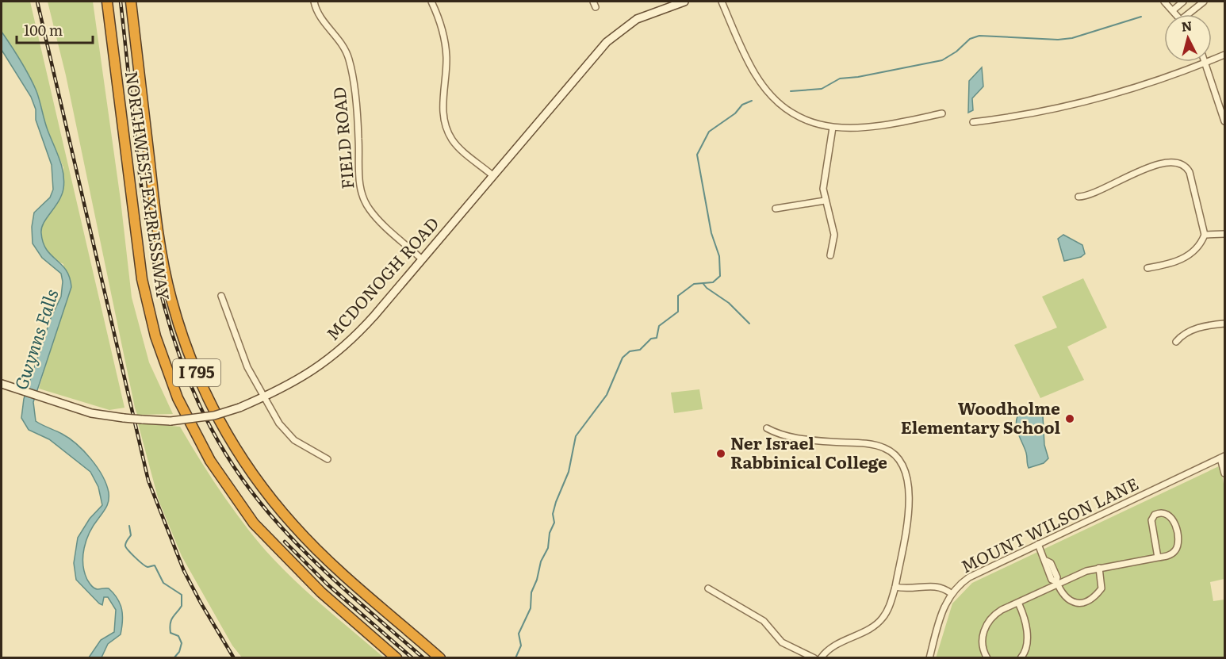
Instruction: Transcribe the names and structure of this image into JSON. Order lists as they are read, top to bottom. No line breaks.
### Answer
{"streets":{"highway":["NORTHWEST EXPRESSWAY","I 795"],"main road":["MCDONOGH ROAD"],"street":["FIELD ROAD","MOUNT WILSON LANE"]},"crossings":[["FIELD ROAD","MCDONOGH ROAD"]],"water":["Gwynns Falls"],"places":["Woodholme Elementary School","Ner Israel Rabbinical College"],"scale_bar":"100 m","north":"top"}
